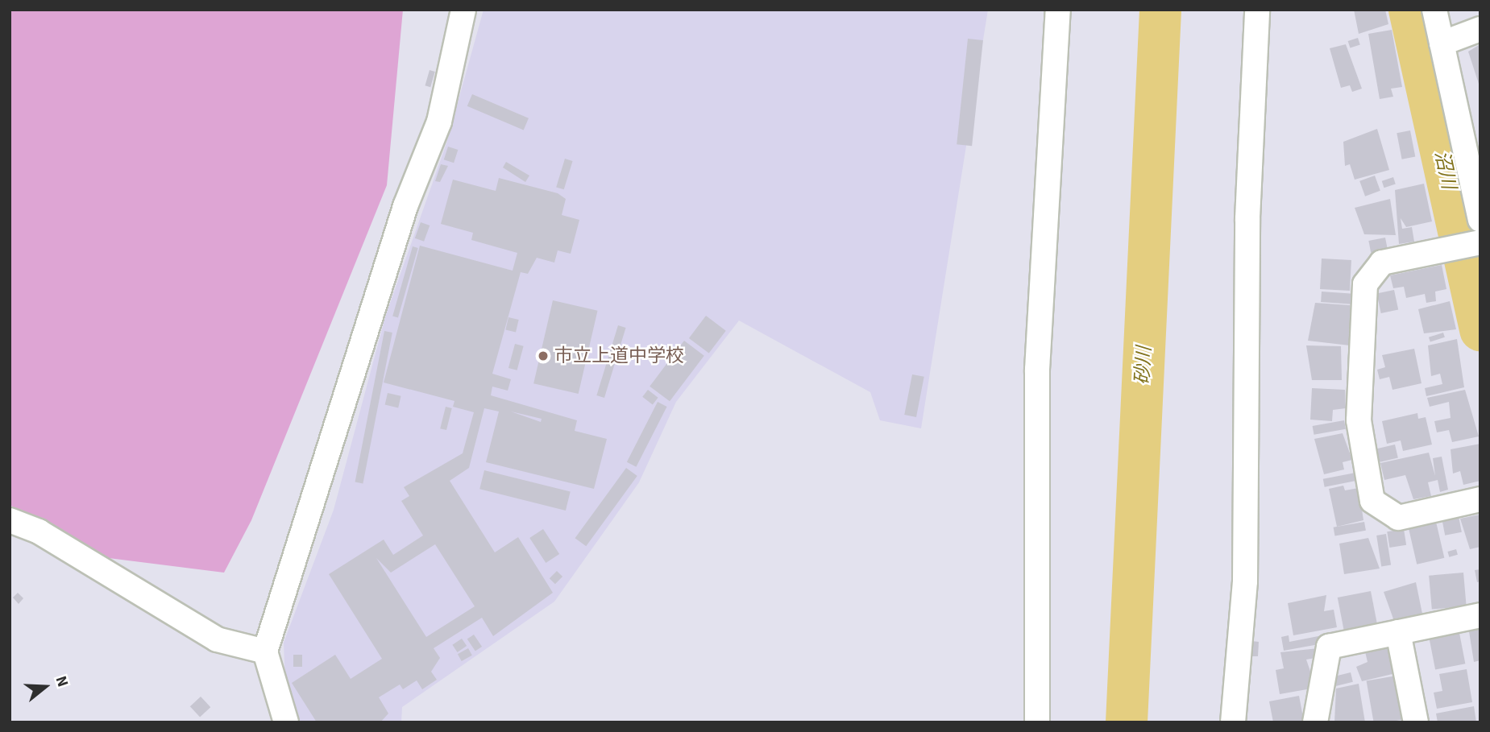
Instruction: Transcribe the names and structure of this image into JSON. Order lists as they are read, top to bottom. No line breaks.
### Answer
{"water":["沼川","砂川"],"places":["市立上道中学校"],"north":"right"}
